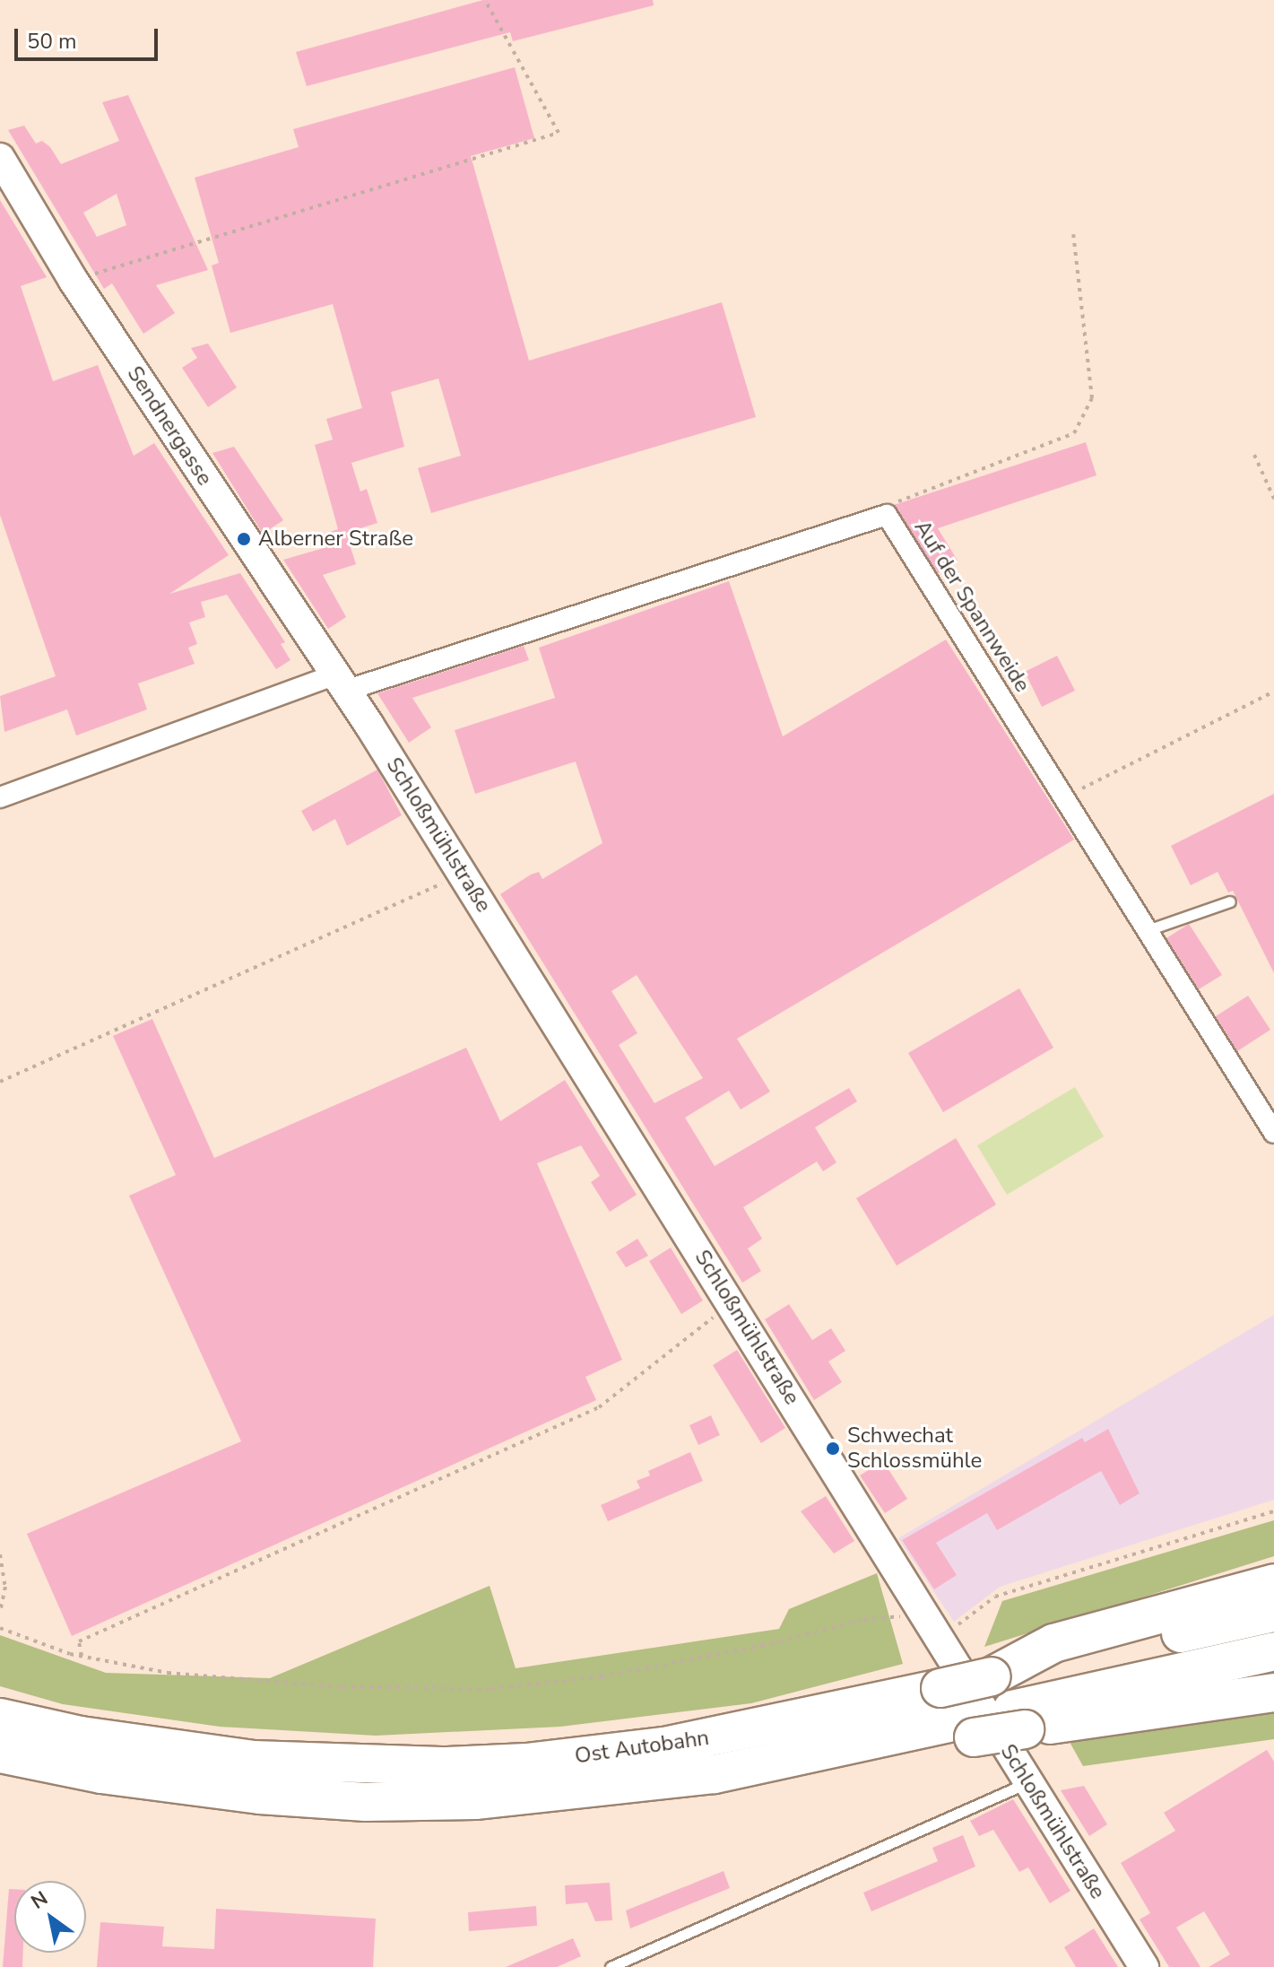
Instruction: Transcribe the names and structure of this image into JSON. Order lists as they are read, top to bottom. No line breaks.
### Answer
{"streets":{"highway":["Ost Autobahn"],"street":["Sendnergasse","Auf der Spannweide","Schloßmühlstraße"]},"crossings":[["Sendnergasse","Auf der Spannweide"],["Sendnergasse","Schloßmühlstraße"],["Auf der Spannweide","Schloßmühlstraße"]],"places":["Alberner Straße","Schwechat Schlossmühle"],"scale_bar":"50 m","north":"top left"}
